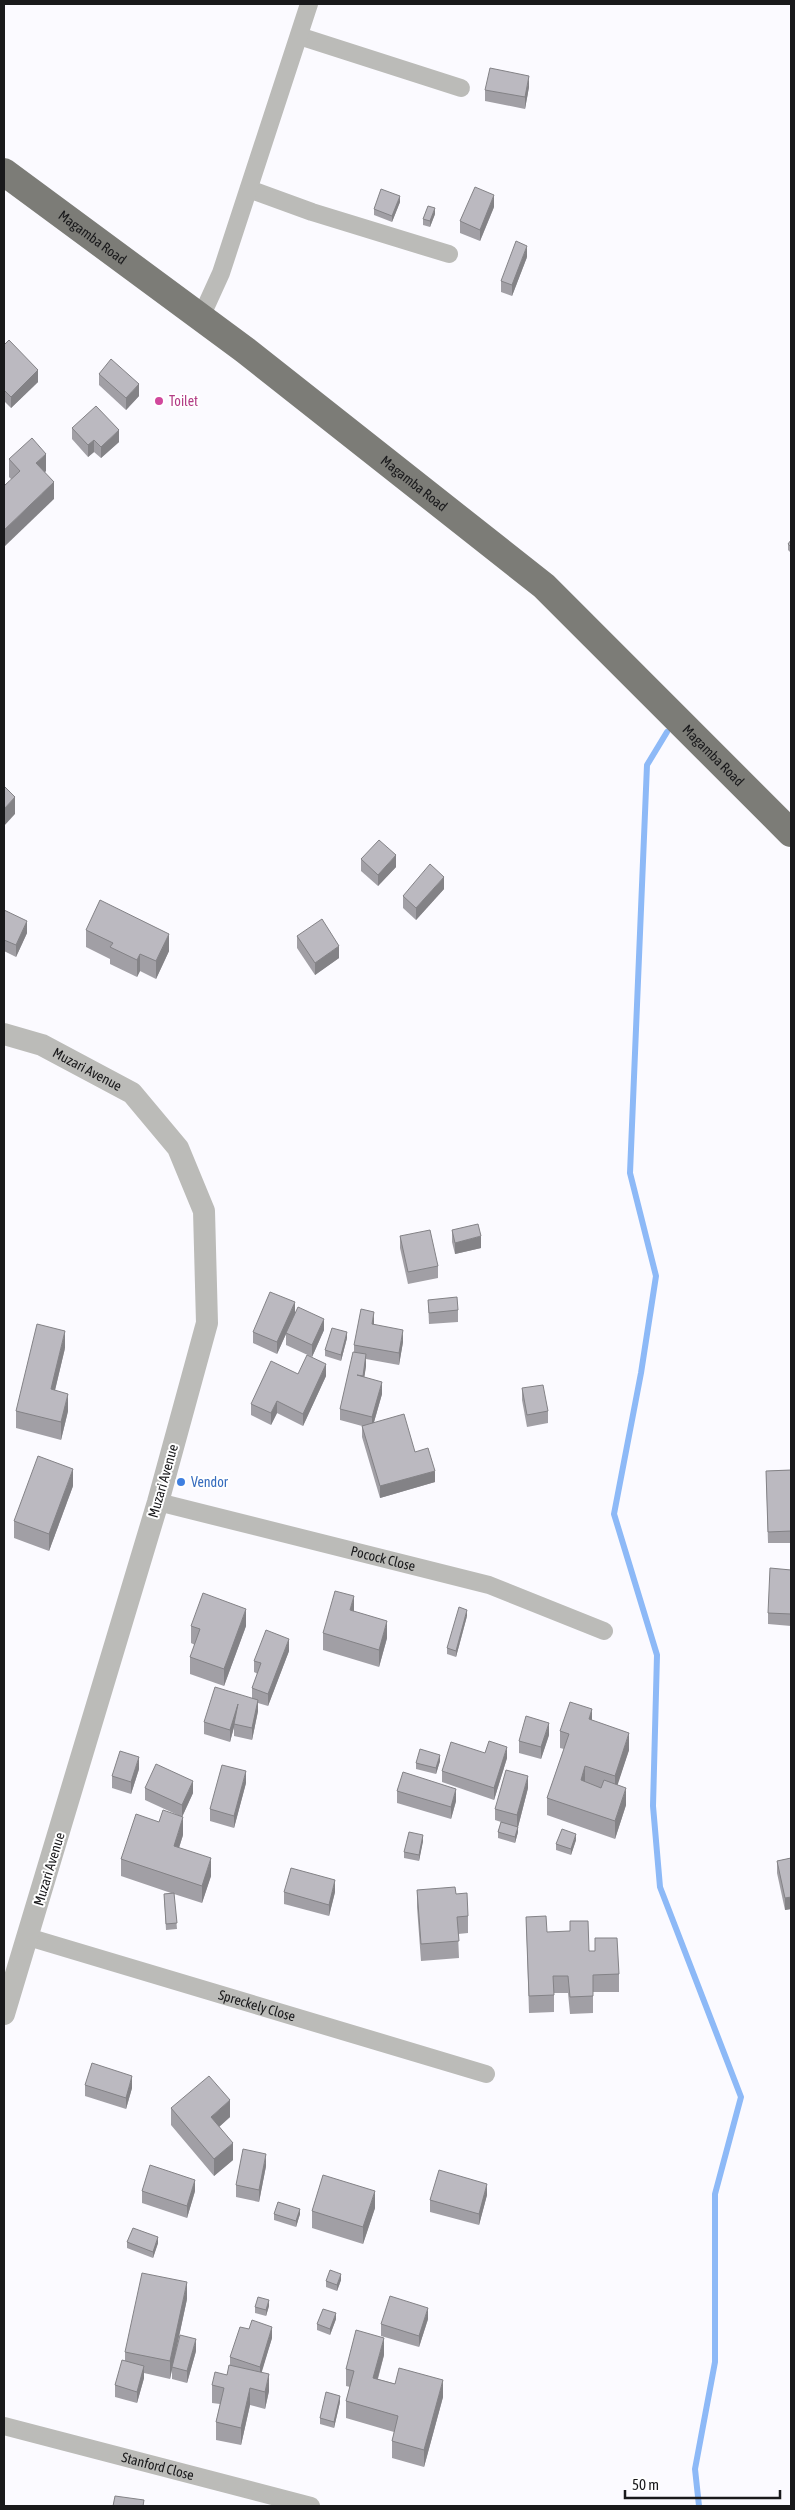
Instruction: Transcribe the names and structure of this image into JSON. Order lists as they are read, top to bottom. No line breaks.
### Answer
{"streets":{"highway":["Magamba Road"],"street":["Muzari Avenue","Pocock Close","Spreckely Close","Stanford Close"]},"crossings":[["Muzari Avenue","Pocock Close"],["Muzari Avenue","Spreckely Close"]],"places":["Toilet","Vendor"],"scale_bar":"50 m"}
